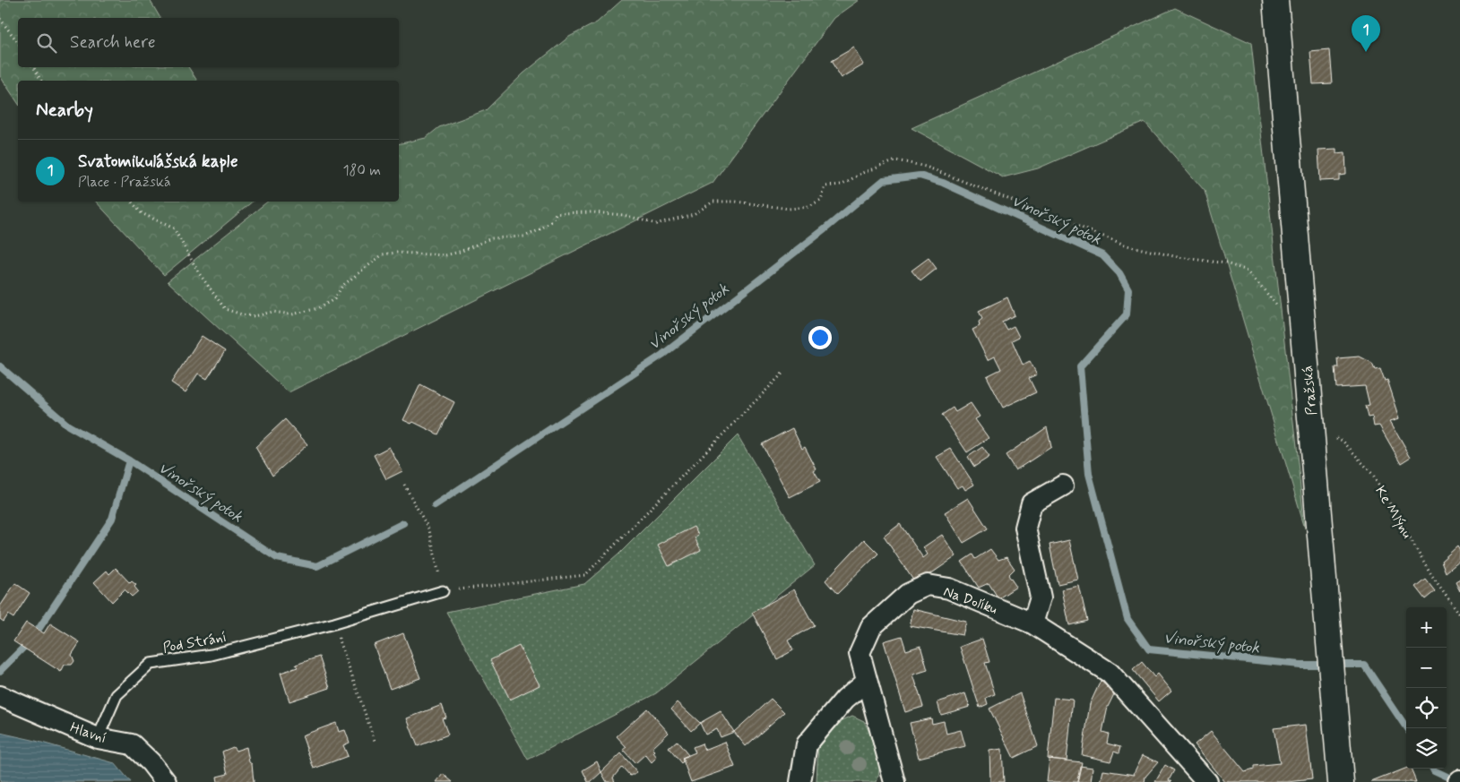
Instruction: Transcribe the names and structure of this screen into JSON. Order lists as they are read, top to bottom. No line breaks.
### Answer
{"streets":{"main road":["Pražská"],"street":["Na Dolíku","Hlavní"],"lane":["Pod Strání"],"path":["Ke Mlýnu"]},"crossings":[["Pražská","Ke Mlýnu"],["Pod Strání","Hlavní"]],"water":["Vinořský potok"],"page":{"pins":"1","search":"Search here","heading":"Nearby","list":[{"mark":"1","name":"Svatomikulášská kaple","note":"Place · Pražská","value":"180 m"}],"map_buttons":["+","−"]}}
